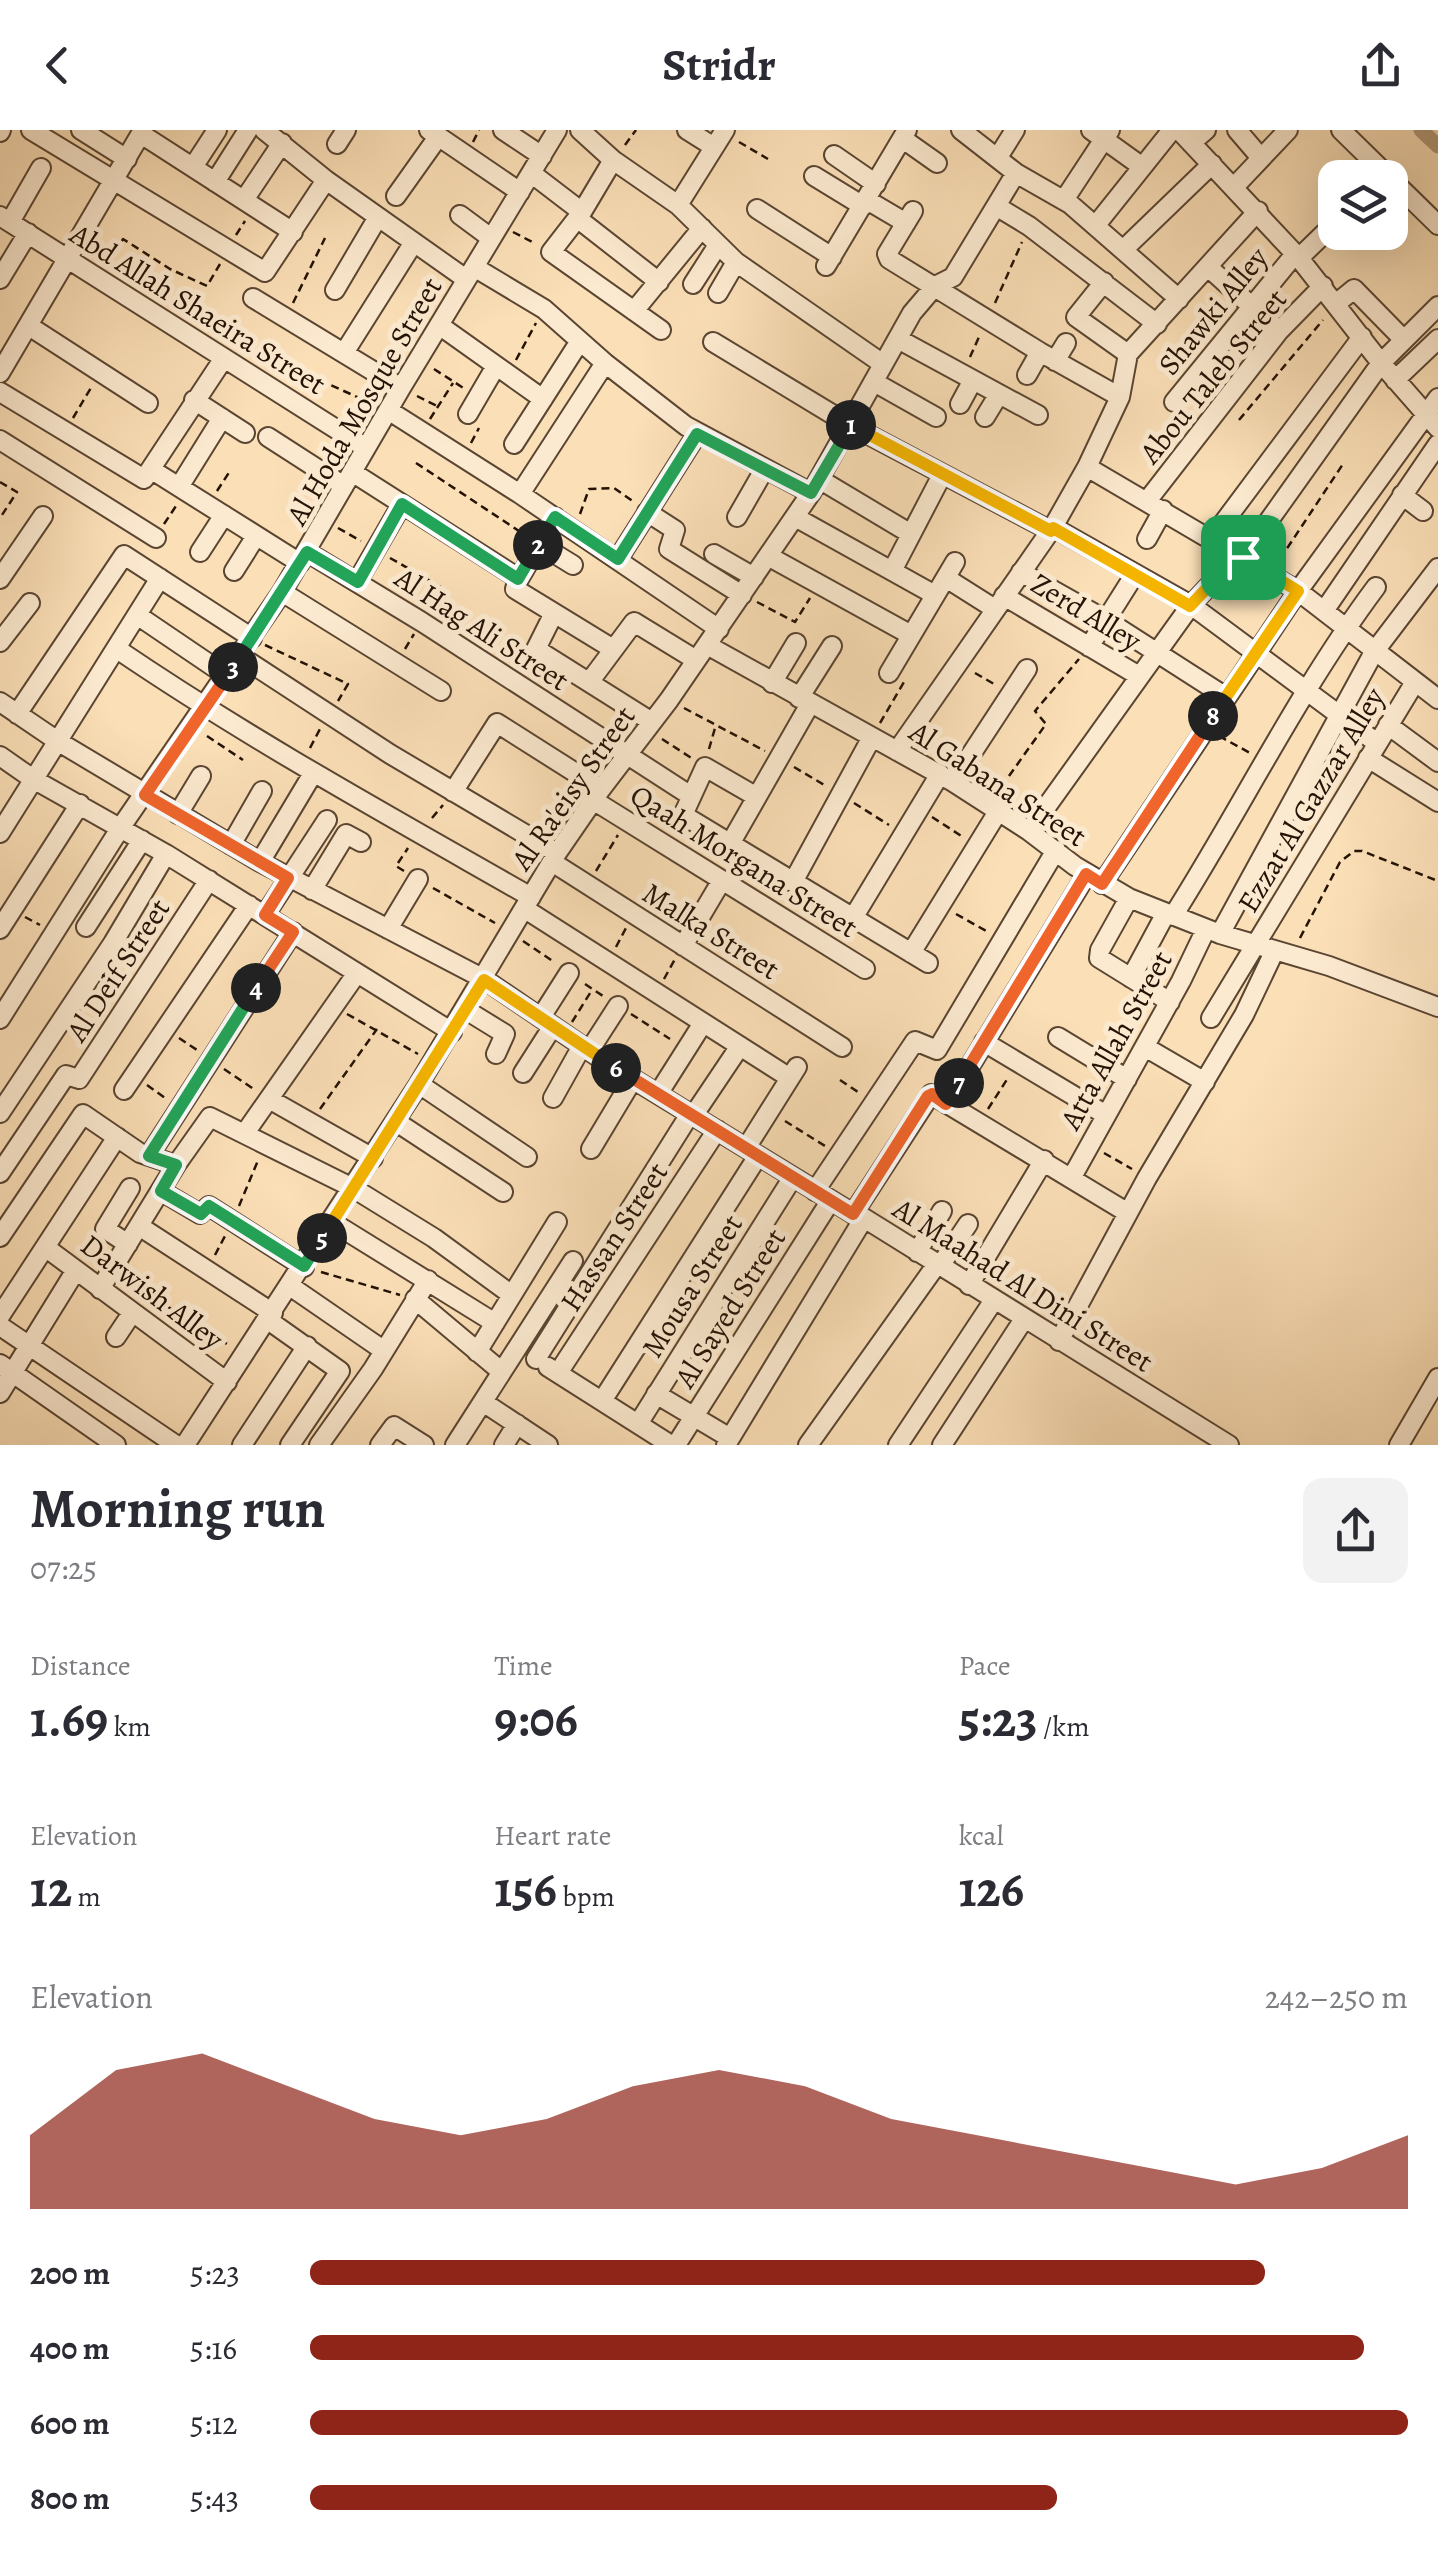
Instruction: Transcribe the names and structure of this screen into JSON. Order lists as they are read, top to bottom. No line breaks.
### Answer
{"streets":{"street":["Abd Allah Shaeira Street","Shawki Alley","Abou Taleb Street","Al Hoda Mosque Street","Zerd Alley","Al Hag Ali Street","Al Gabana Street","Al Ra'eisy Street","Ezzat Al Gazzar Alley","Qaah Morgana Street","Malka Street","Al Deif Street","Atta Allah Street","Hassan Street","Al Maahad Al Dini Street","Mousa Street","Darwish Alley","Al Sayed Street"]},"crossings":[["Abd Allah Shaeira Street","Al Hoda Mosque Street"],["Al Hoda Mosque Street","Al Hag Ali Street"],["Al Hoda Mosque Street","Malka Street"],["Al Hoda Mosque Street","Al Maahad Al Dini Street"],["Al Hag Ali Street","Al Ra'eisy Street"],["Al Gabana Street","Al Ra'eisy Street"],["Al Gabana Street","Ezzat Al Gazzar Alley"],["Al Gabana Street","Atta Allah Street"],["Al Ra'eisy Street","Qaah Morgana Street"],["Al Ra'eisy Street","Malka Street"],["Al Ra'eisy Street","Al Maahad Al Dini Street"],["Al Ra'eisy Street","Darwish Alley"],["Qaah Morgana Street","Malka Street"],["Hassan Street","Al Maahad Al Dini Street"],["Al Maahad Al Dini Street","Mousa Street"],["Al Maahad Al Dini Street","Al Sayed Street"]],"page":{"header":"Stridr","pins":["1","2","3","8","4","6","7","5"],"heading":["Morning run","07:25"],"stats":[["Distance","1.69 km"],["Time","9:06"],["Pace","5:23 /km"],["Elevation","12 m"],["Heart rate","156 bpm"],["kcal","126"]],"chart":["Elevation","242–250 m"],"list":[{"name":"200 m","note":"5:23"},{"name":"400 m","note":"5:16"},{"name":"600 m","note":"5:12"},{"name":"800 m","note":"5:43"}]}}
